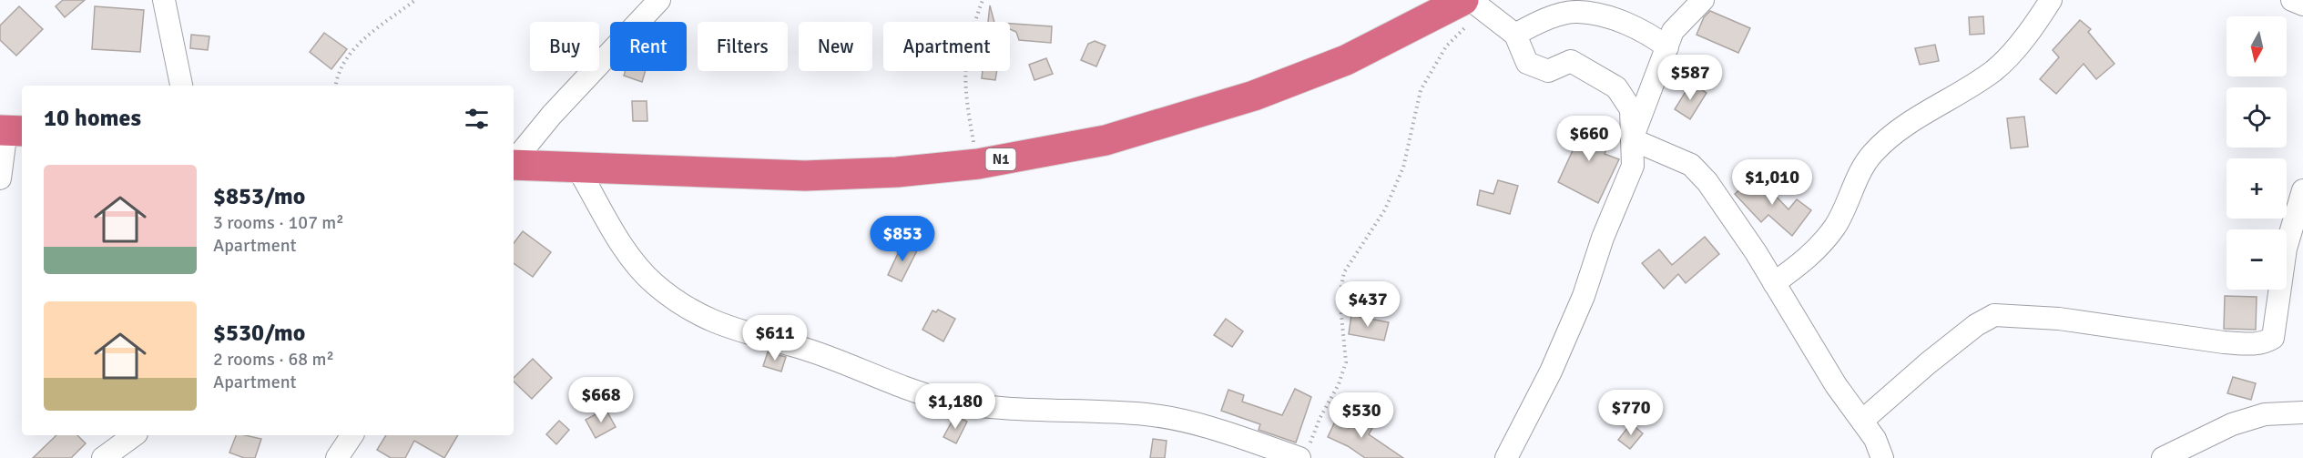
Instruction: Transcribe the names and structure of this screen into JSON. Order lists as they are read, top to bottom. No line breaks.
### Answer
{"streets":{"highway":["N1"]},"north":"bottom","page":{"map_buttons":["+","−"],"chip":["Buy","Rent","Filters","New","Apartment"],"price":["$587","$660","$1,010","$853","$437","$611","$668","$1,180","$770","$530"],"heading":"10 homes","list":[{"name":"$853/mo","note":"3 rooms · 107 m² · Apartment"},{"name":"$530/mo","note":"2 rooms · 68 m² · Apartment"}]}}
